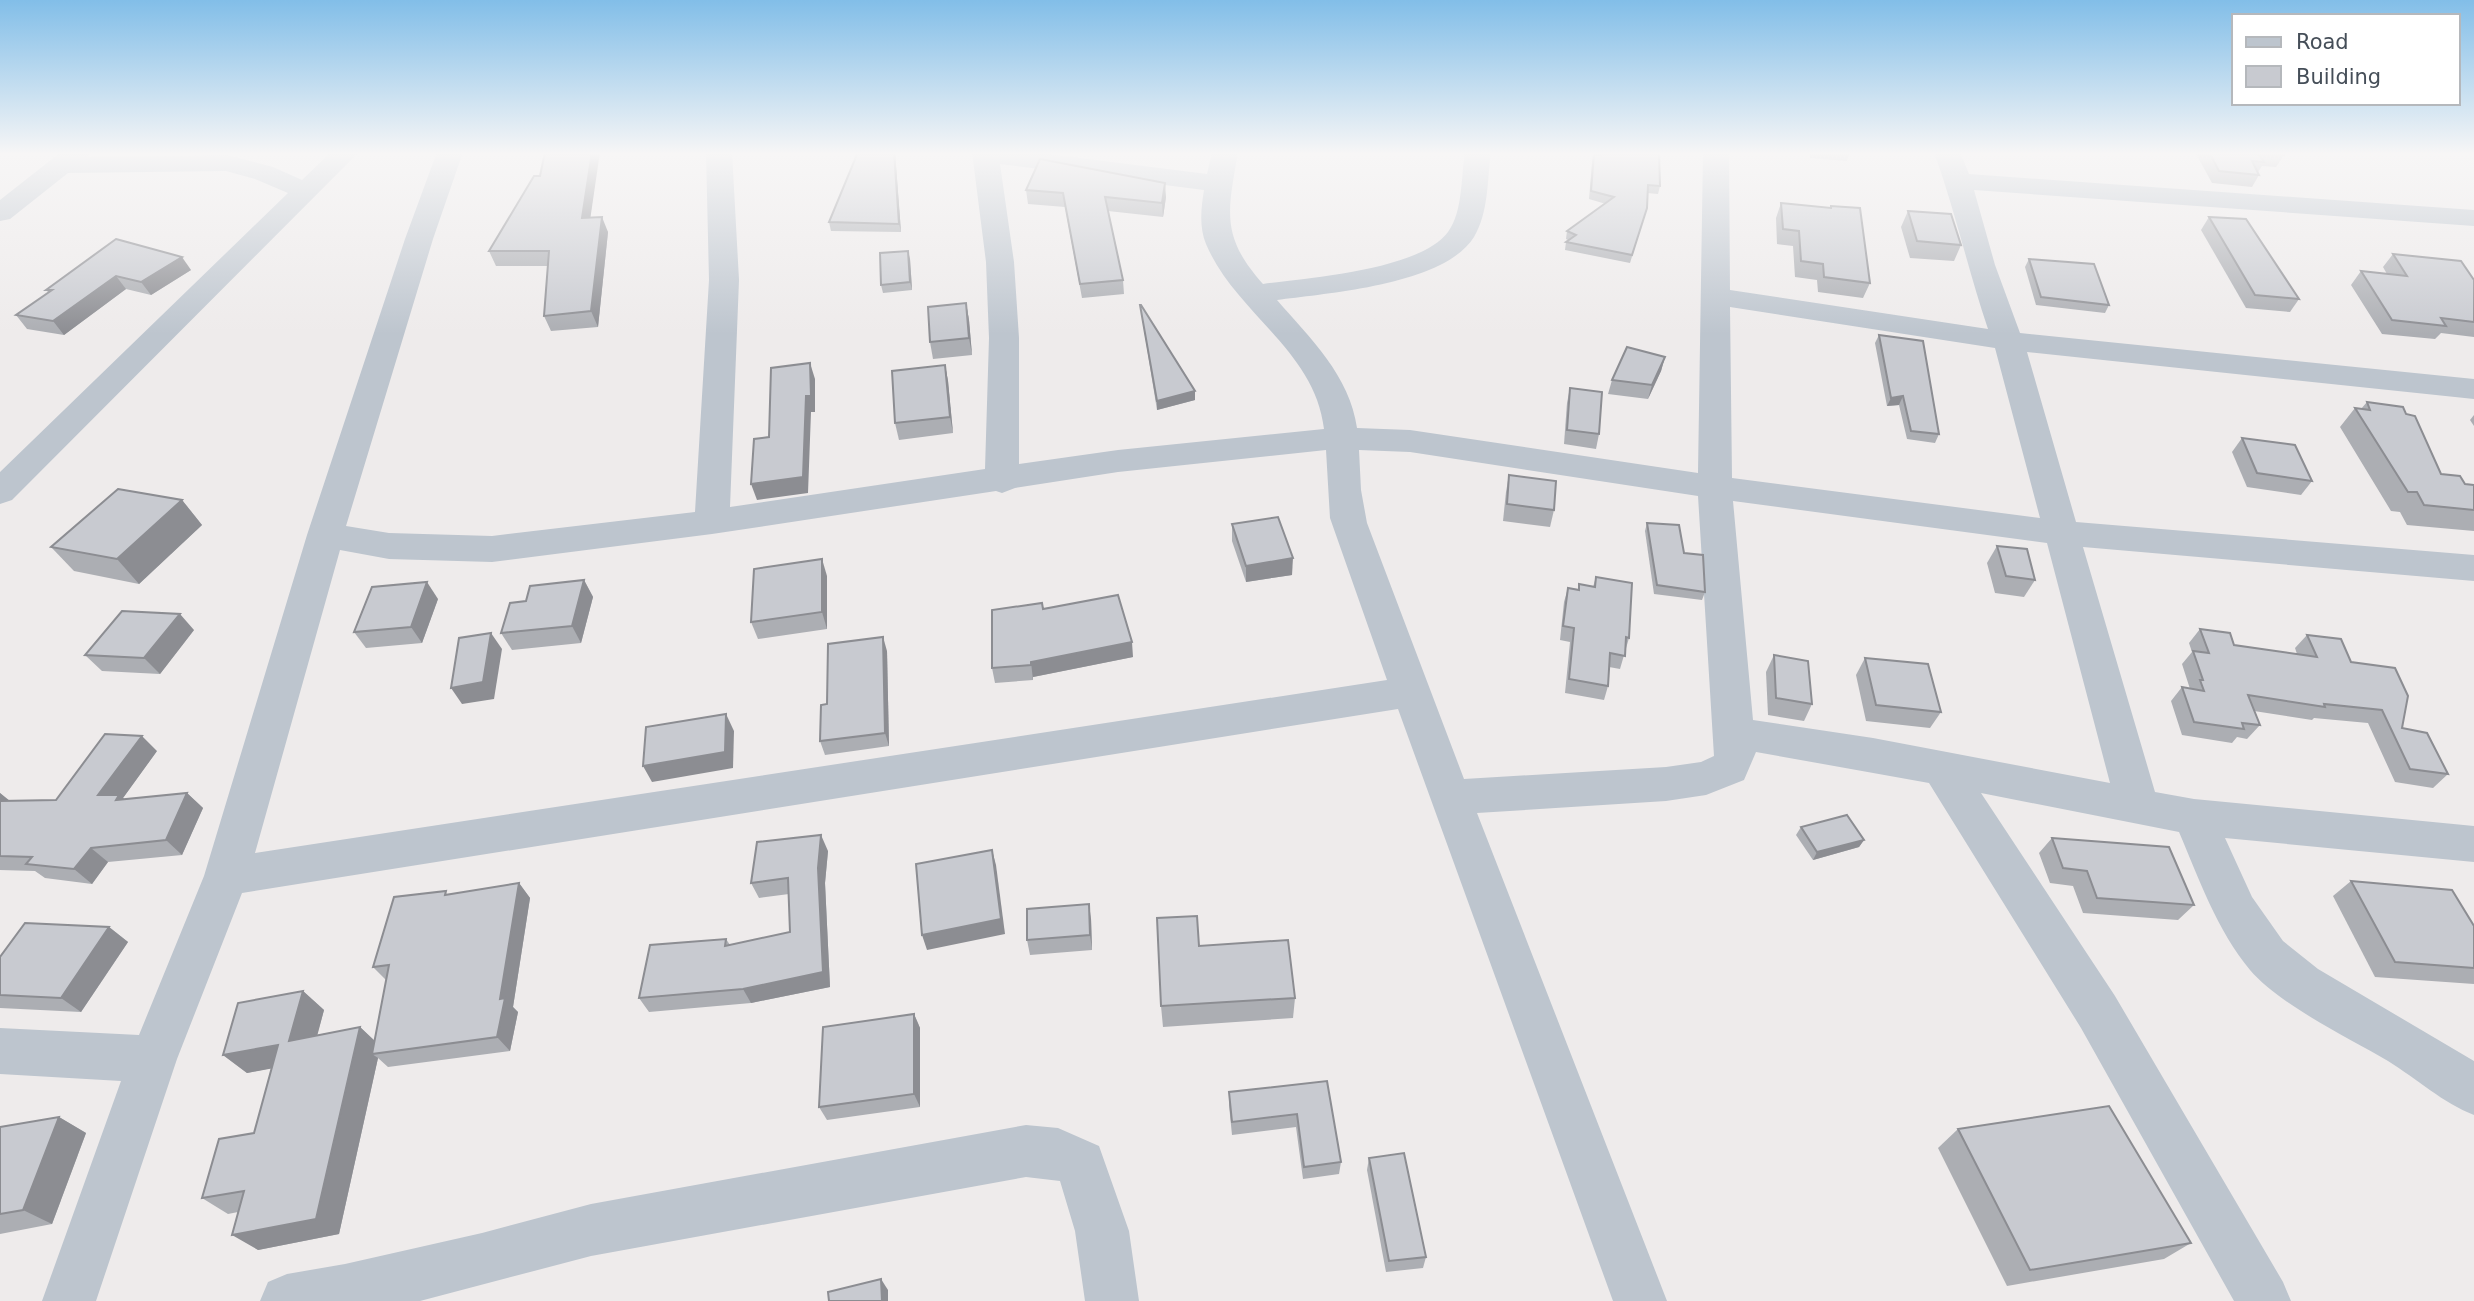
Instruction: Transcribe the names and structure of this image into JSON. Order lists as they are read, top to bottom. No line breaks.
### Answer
{"legend":["Road","Building"]}
